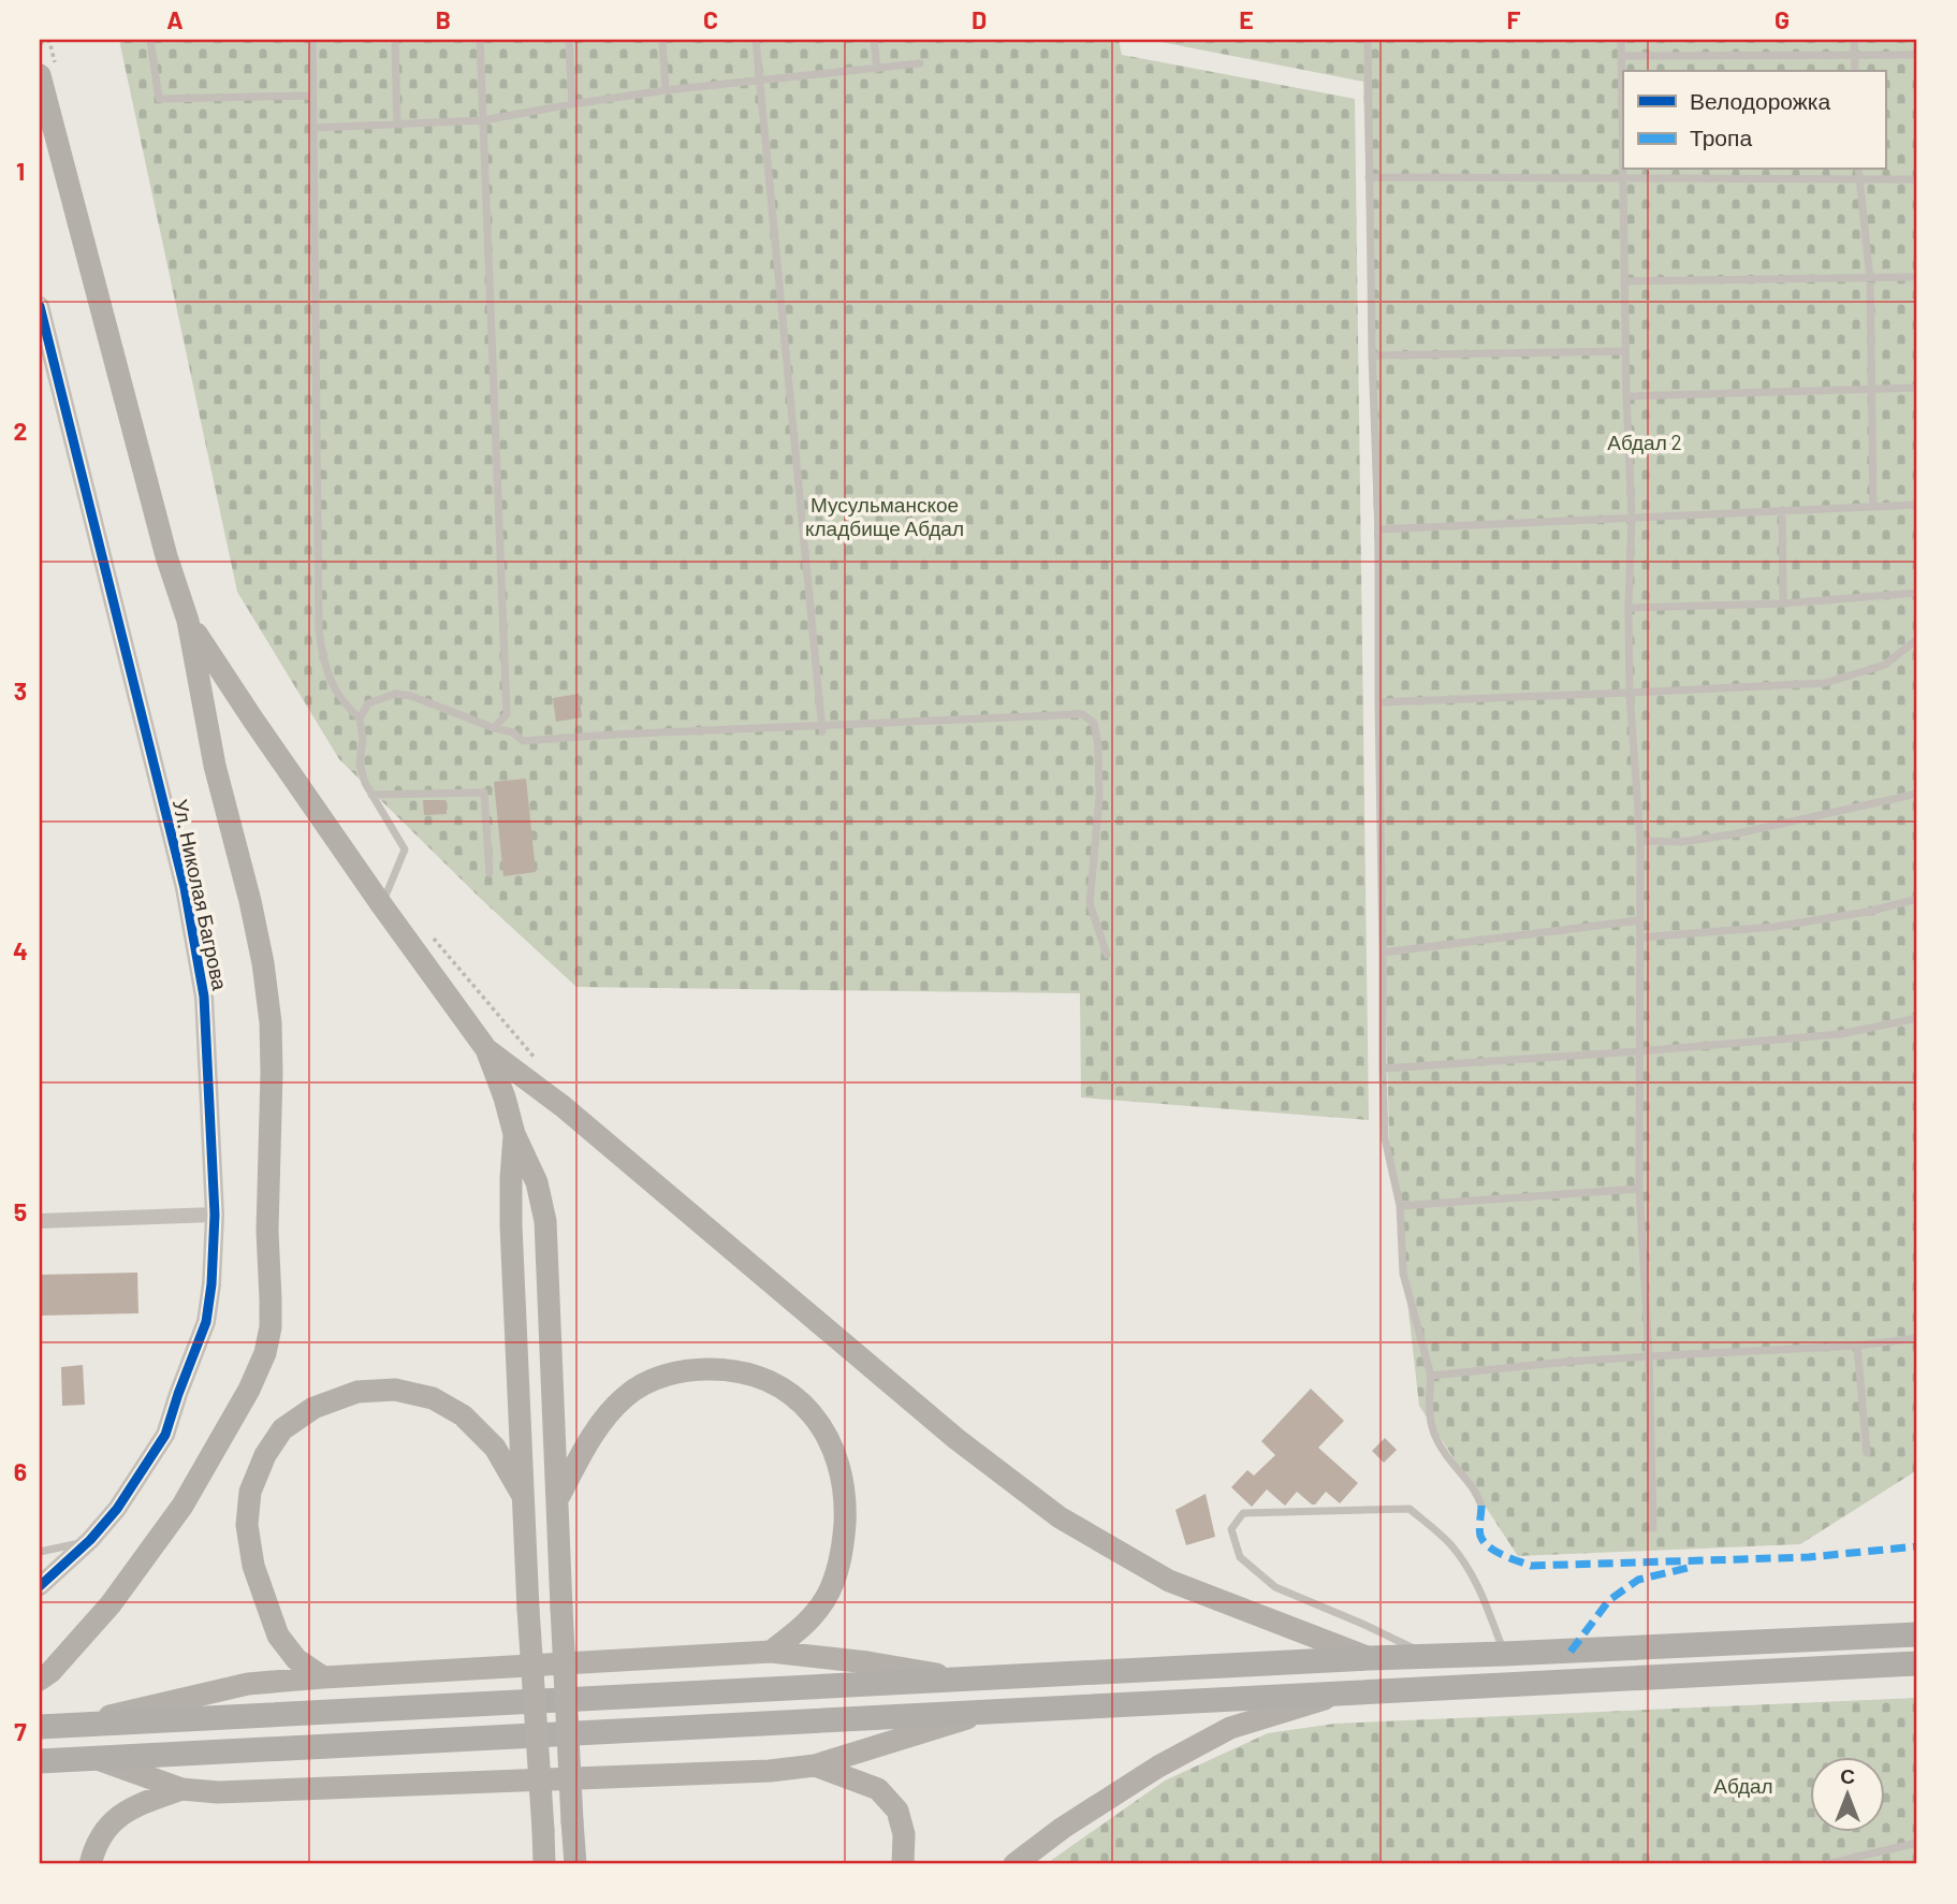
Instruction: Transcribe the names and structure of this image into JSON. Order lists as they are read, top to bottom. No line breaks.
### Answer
{"streets":{"street":["Ул. Николая Багрова"]},"parks":["Абдал 2","Мусульманское кладбище Абдал","Абдал"],"legend":["Велодорожка","Тропа"],"north":"top","grid":{"columns":["A","B","C","D","E","F","G"],"rows":["1","2","3","4","5","6","7"]}}
